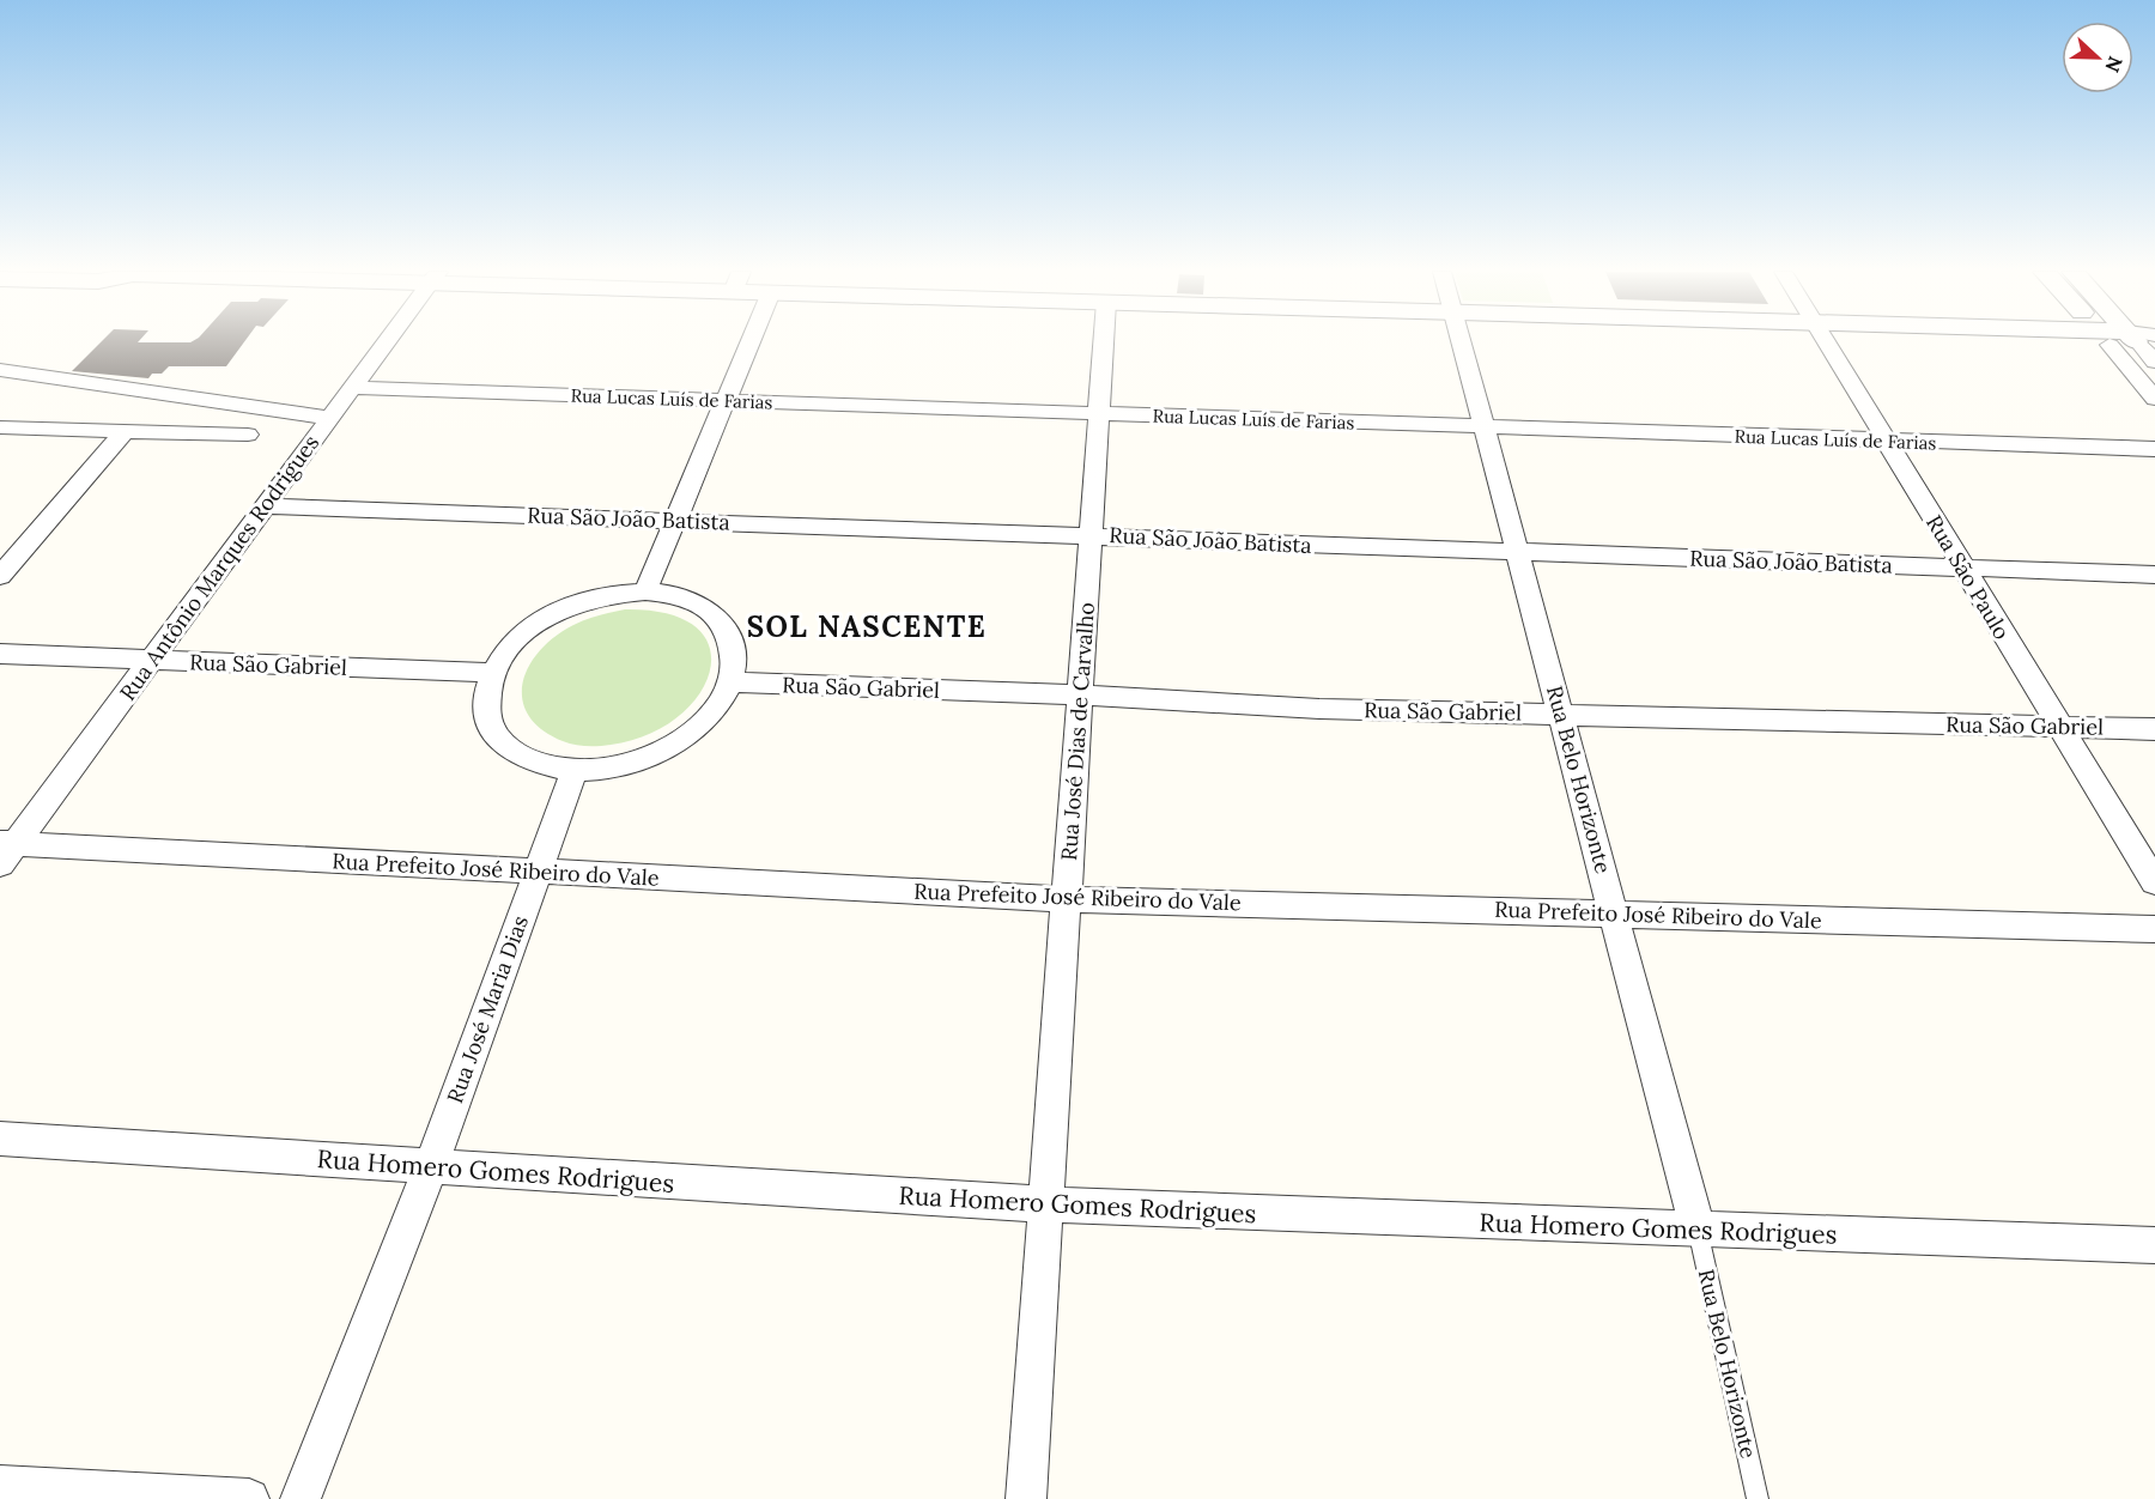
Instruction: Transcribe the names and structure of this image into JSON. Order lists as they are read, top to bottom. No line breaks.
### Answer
{"streets":{"street":["Rua Lucas Luís de Farias","Rua São João Batista","Rua Antônio Marques Rodrigues","Rua São Paulo","Rua São Gabriel","Rua José Dias de Carvalho","Rua Belo Horizonte","Rua Prefeito José Ribeiro do Vale","Rua José Maria Dias","Rua Homero Gomes Rodrigues"]},"crossings":[["Rua Lucas Luís de Farias","Rua Antônio Marques Rodrigues"],["Rua Lucas Luís de Farias","Rua São Paulo"],["Rua Lucas Luís de Farias","Rua José Dias de Carvalho"],["Rua Lucas Luís de Farias","Rua Belo Horizonte"],["Rua São João Batista","Rua Antônio Marques Rodrigues"],["Rua São João Batista","Rua São Paulo"],["Rua São João Batista","Rua José Dias de Carvalho"],["Rua São João Batista","Rua Belo Horizonte"],["Rua Antônio Marques Rodrigues","Rua São Gabriel"],["Rua Antônio Marques Rodrigues","Rua Prefeito José Ribeiro do Vale"],["Rua São Paulo","Rua São Gabriel"],["Rua São Gabriel","Rua José Dias de Carvalho"],["Rua São Gabriel","Rua Belo Horizonte"],["Rua São Gabriel","Rua José Maria Dias"],["Rua José Dias de Carvalho","Rua Prefeito José Ribeiro do Vale"],["Rua José Dias de Carvalho","Rua Homero Gomes Rodrigues"],["Rua Belo Horizonte","Rua Prefeito José Ribeiro do Vale"],["Rua Belo Horizonte","Rua Homero Gomes Rodrigues"],["Rua Prefeito José Ribeiro do Vale","Rua José Maria Dias"],["Rua José Maria Dias","Rua Homero Gomes Rodrigues"]],"districts":["SOL NASCENTE"],"north":"right"}
